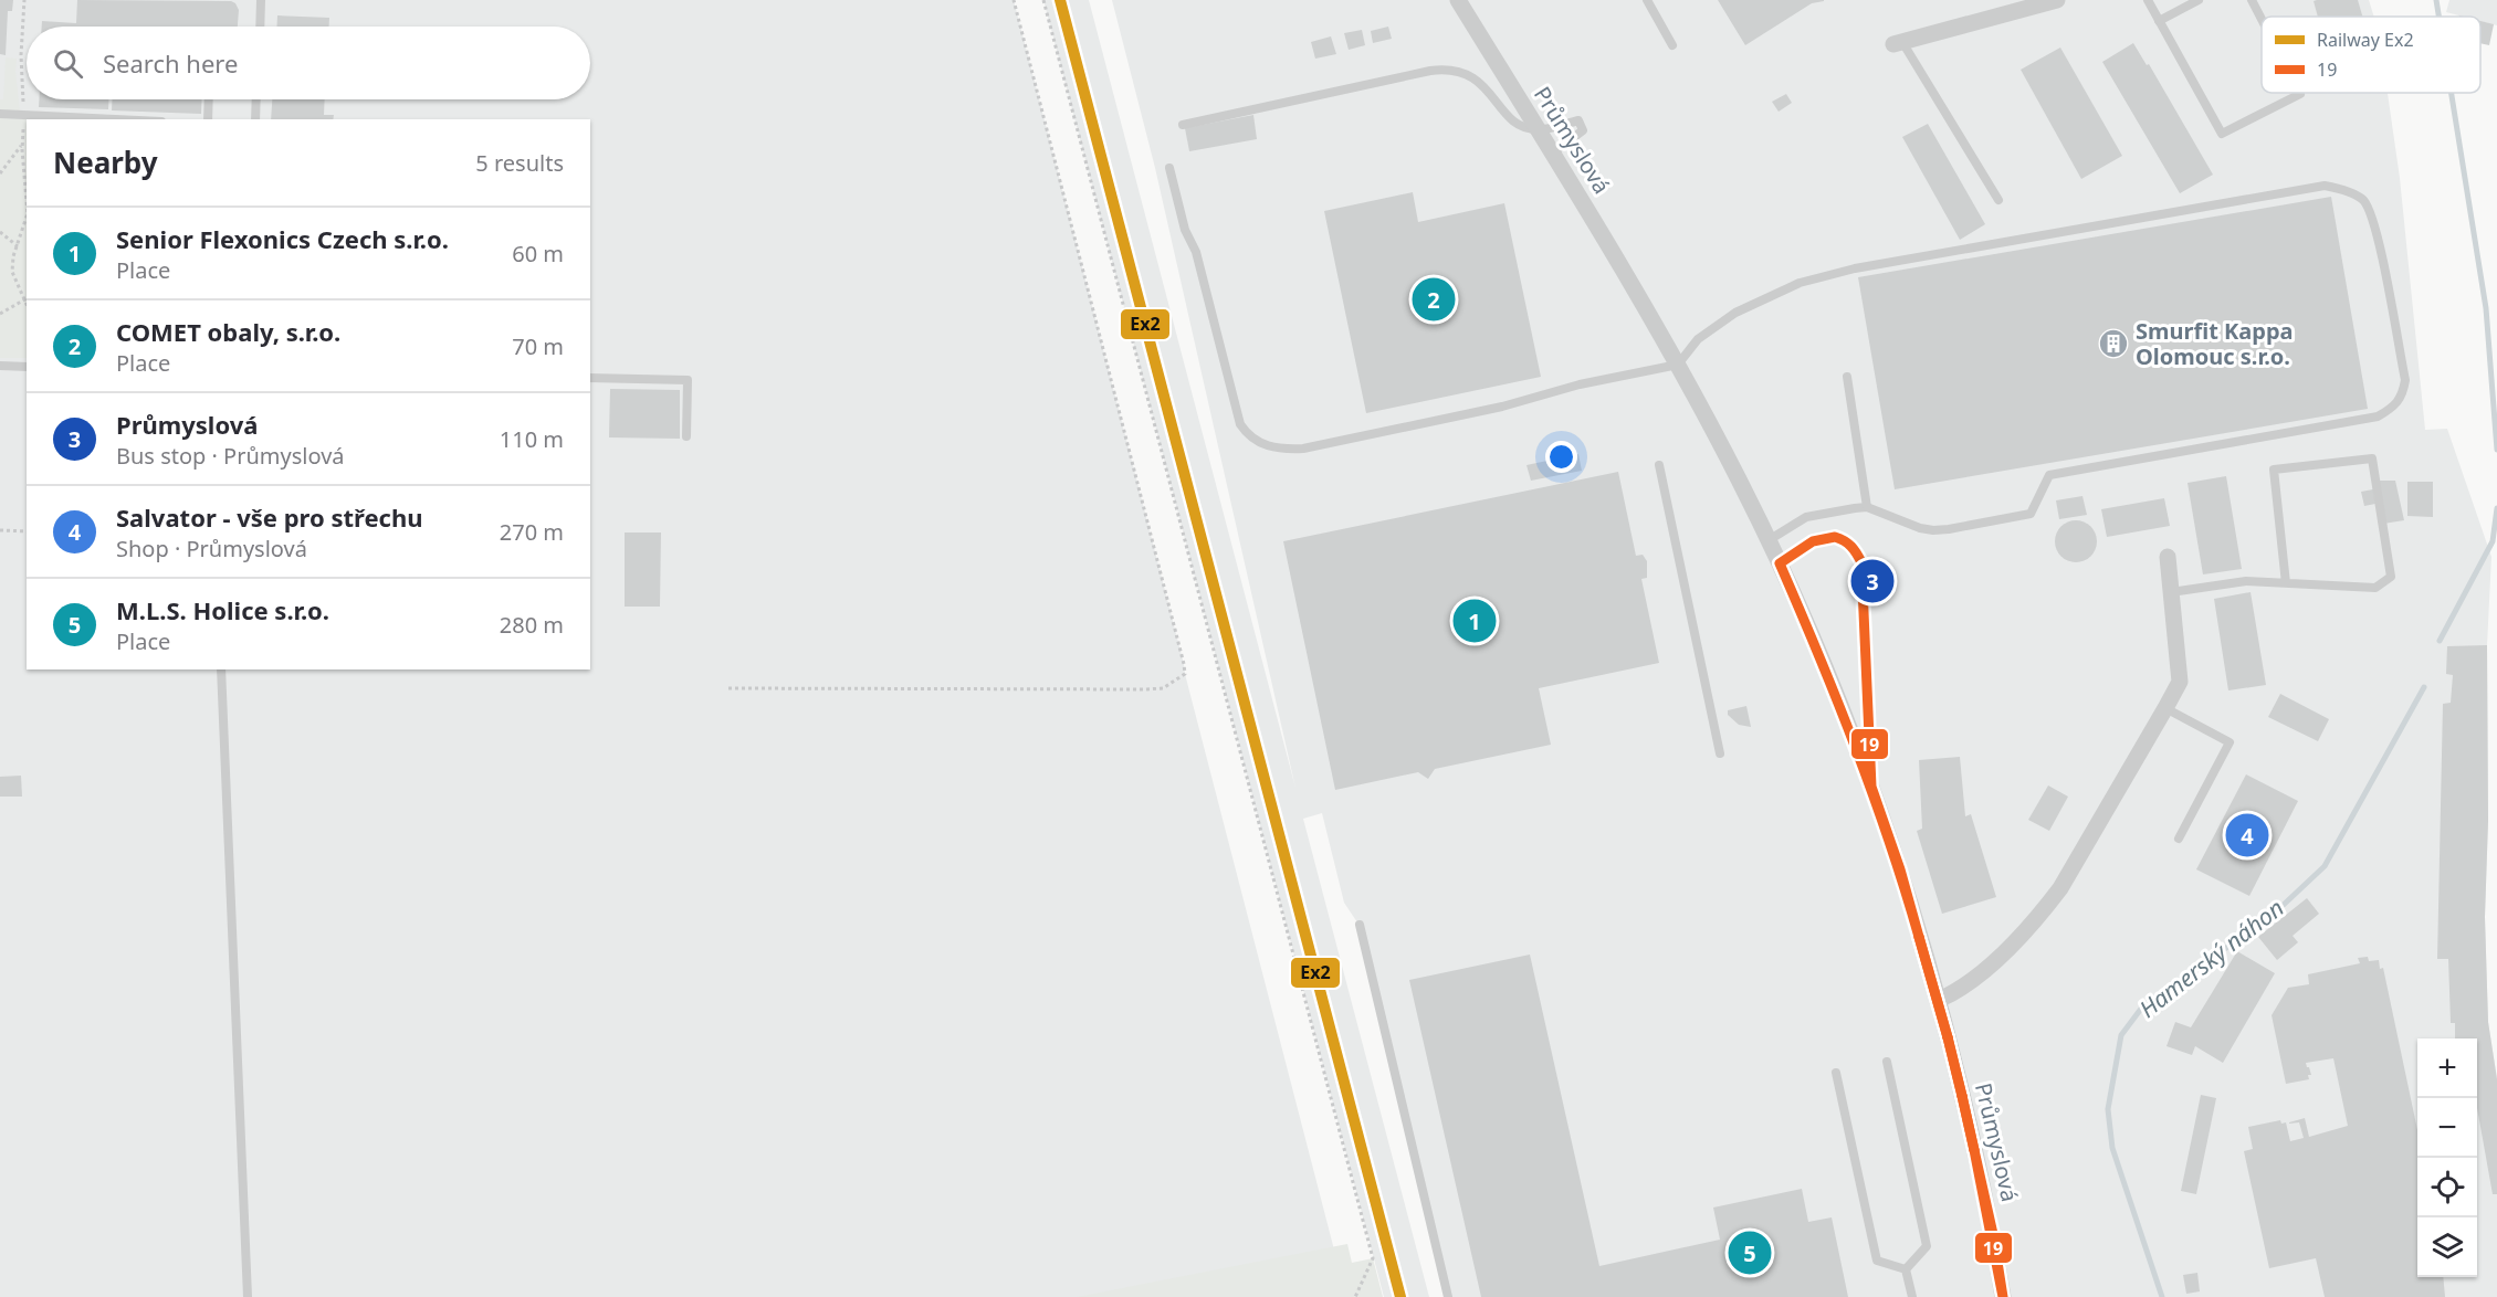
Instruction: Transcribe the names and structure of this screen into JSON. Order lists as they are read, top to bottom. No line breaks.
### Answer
{"streets":{"street":["Průmyslová"]},"water":["Hamerský náhon"],"places":{"building":["Smurfit Kappa Olomouc s.r.o."]},"lines":["rail line Ex2","transit line 19"],"legend":["Railway Ex2","19"],"page":{"search":"Search here","heading":["Nearby","5 results"],"list":[{"mark":"1","name":"Senior Flexonics Czech s.r.o.","note":"Place","value":"60 m"},{"mark":"2","name":"COMET obaly, s.r.o.","note":"Place","value":"70 m"},{"mark":"3","name":"Průmyslová","note":"Bus stop · Průmyslová","value":"110 m"},{"mark":"4","name":"Salvator - vše pro střechu","note":"Shop · Průmyslová","value":"270 m"},{"mark":"5","name":"M.L.S. Holice s.r.o.","note":"Place","value":"280 m"}],"pins":["2","3","1","4","5"],"map_buttons":["+","−"]}}
